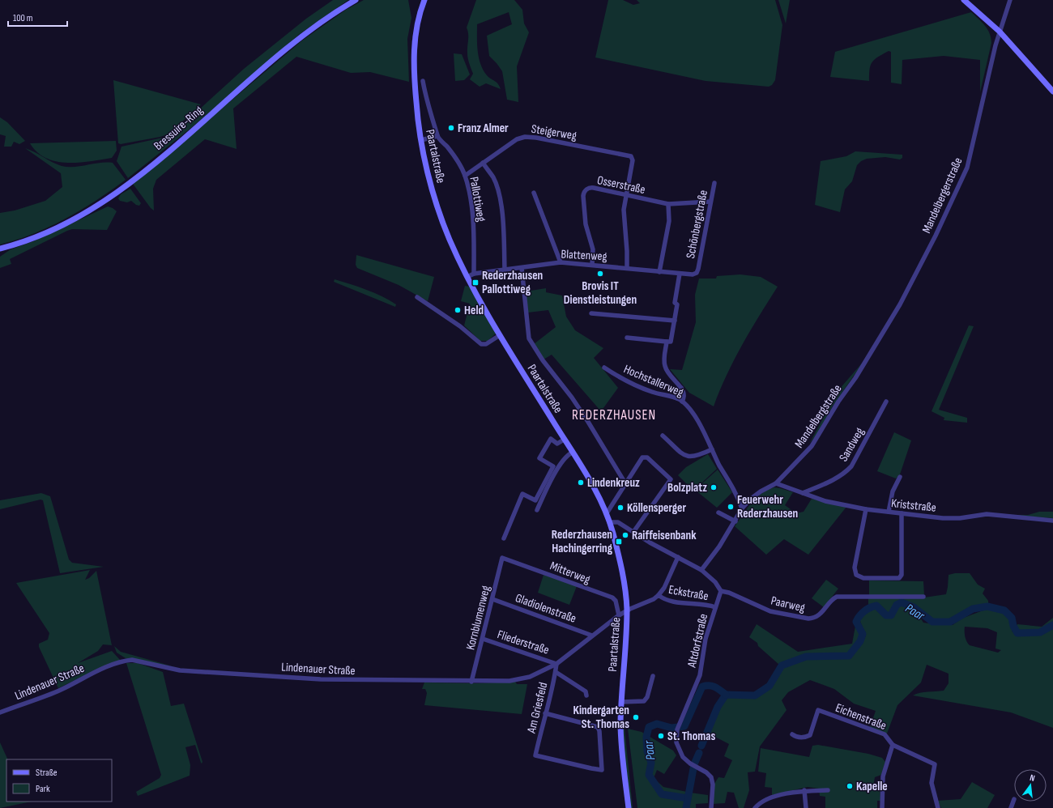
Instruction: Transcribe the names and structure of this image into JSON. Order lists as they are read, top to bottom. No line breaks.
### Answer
{"streets":{"main road":["Bressuire-Ring","Paartalstraße"],"street":["Steigerweg","Osserstraße","Mandelbergerstraße","Pallottiweg","Schönbergstraße","Blattenweg","Hochstallerweg","Mandelbergstraße","Sandweg","Kriststraße","Mitterweg","Eckstraße","Paarweg","Gladiolenstraße","Kornblumenweg","Altdorfstraße","Fliederstraße","Lindenauer Straße","Am Griesfeld","Eichenstraße"]},"crossings":[["Steigerweg","Osserstraße"],["Steigerweg","Pallottiweg"],["Paartalstraße","Blattenweg"],["Paartalstraße","Eckstraße"],["Paartalstraße","Lindenauer Straße"],["Osserstraße","Schönbergstraße"],["Osserstraße","Blattenweg"],["Mandelbergerstraße","Mandelbergstraße"],["Pallottiweg","Blattenweg"],["Schönbergstraße","Blattenweg"],["Hochstallerweg","Mandelbergstraße"],["Mandelbergstraße","Kriststraße"],["Sandweg","Kriststraße"],["Mitterweg","Kornblumenweg"],["Mitterweg","Lindenauer Straße"],["Eckstraße","Altdorfstraße"],["Eckstraße","Lindenauer Straße"],["Paarweg","Altdorfstraße"],["Gladiolenstraße","Kornblumenweg"],["Gladiolenstraße","Lindenauer Straße"],["Kornblumenweg","Fliederstraße"],["Kornblumenweg","Lindenauer Straße"],["Fliederstraße","Lindenauer Straße"],["Fliederstraße","Am Griesfeld"],["Lindenauer Straße","Am Griesfeld"]],"districts":["REDERZHAUSEN"],"water":["Paar"],"places":{"other":["Franz Almer","Brovis IT Dienstleistungen","Held","Lindenkreuz","Bolzplatz","Feuerwehr Rederzhausen","Köllensperger","Raiffeisenbank","Kindergarten St. Thomas","St. Thomas","Kapelle"],"transit":["Rederzhausen Pallottiweg","Rederzhausen Hachingerring"]},"legend":["Straße","Park"],"scale_bar":"100 m","north":"top"}
